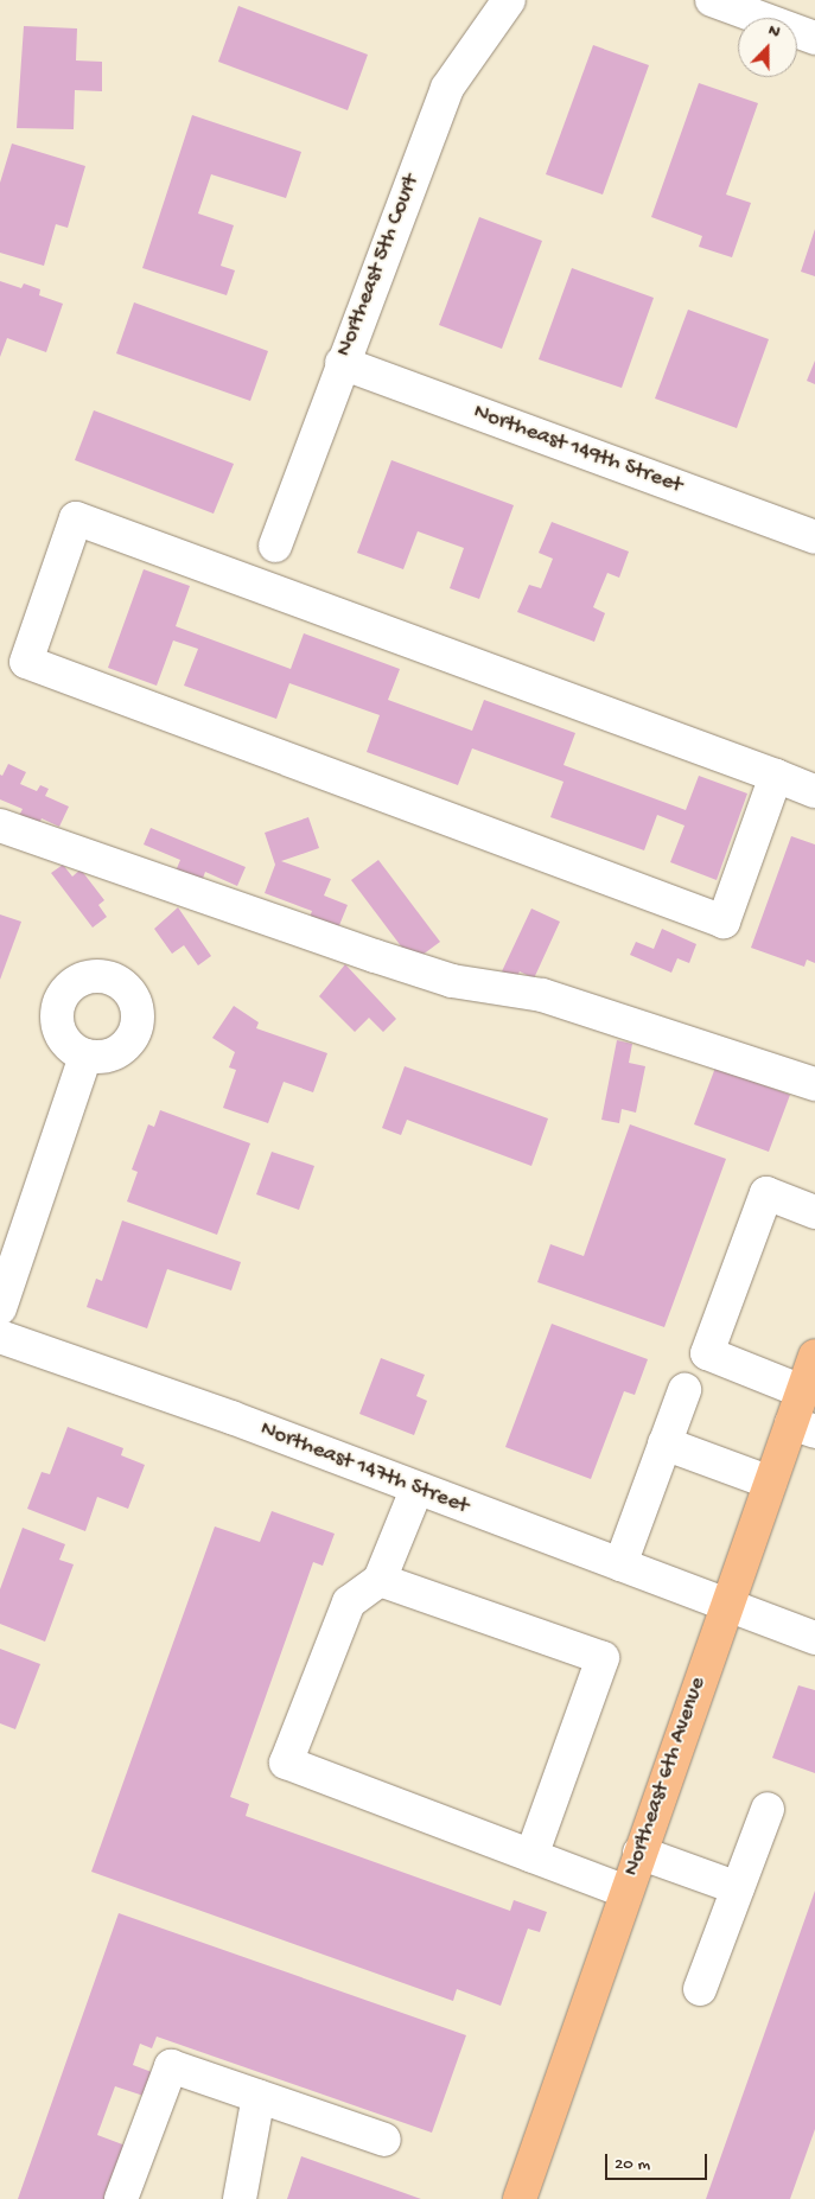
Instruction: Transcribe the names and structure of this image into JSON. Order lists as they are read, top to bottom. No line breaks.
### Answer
{"streets":{"main road":["Northeast 6th Avenue"],"street":["Northeast 5th Court","Northeast 149th Street","Northeast 147th Street"]},"crossings":[["Northeast 5th Court","Northeast 149th Street"],["Northeast 147th Street","Northeast 6th Avenue"]],"scale_bar":"20 m","north":"top"}
